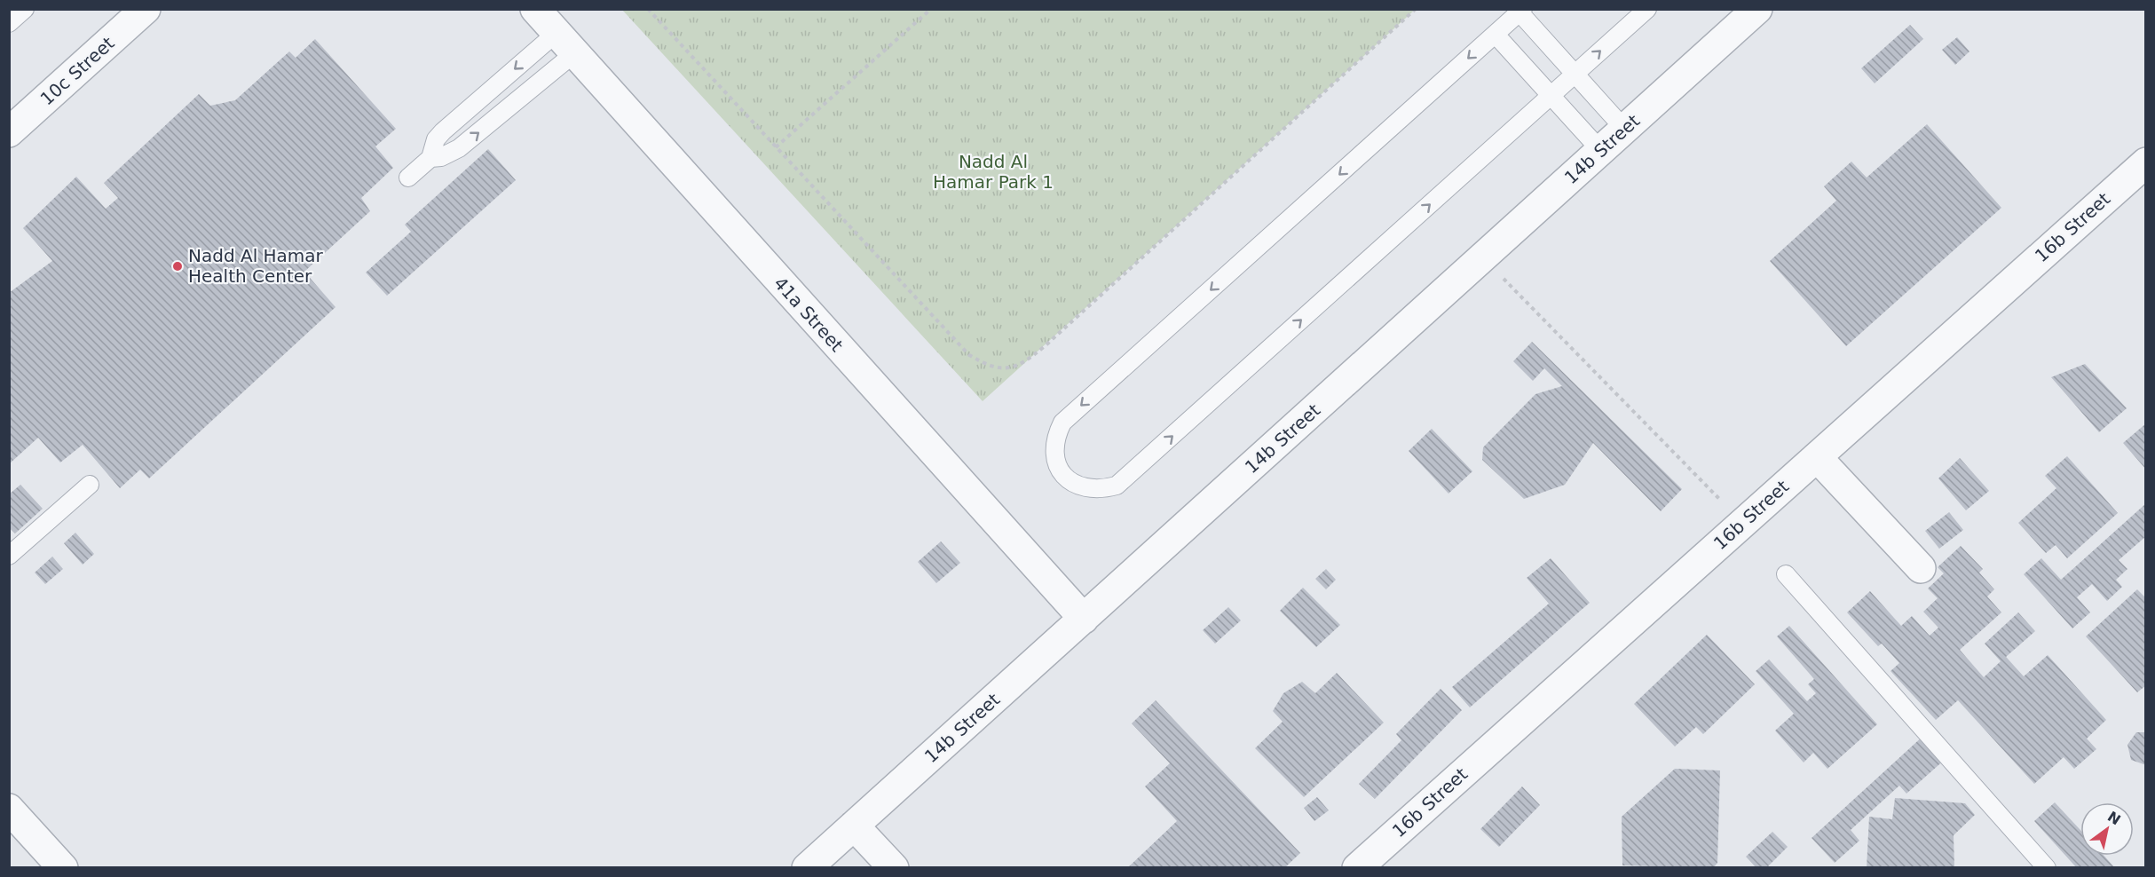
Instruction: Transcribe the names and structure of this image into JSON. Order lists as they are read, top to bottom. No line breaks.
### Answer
{"streets":{"street":["10c Street","14b Street","16b Street","41a Street"]},"crossings":[["14b Street","41a Street"]],"parks":["Nadd Al Hamar Park 1"],"places":["Nadd Al Hamar Health Center"],"north":"top right"}
